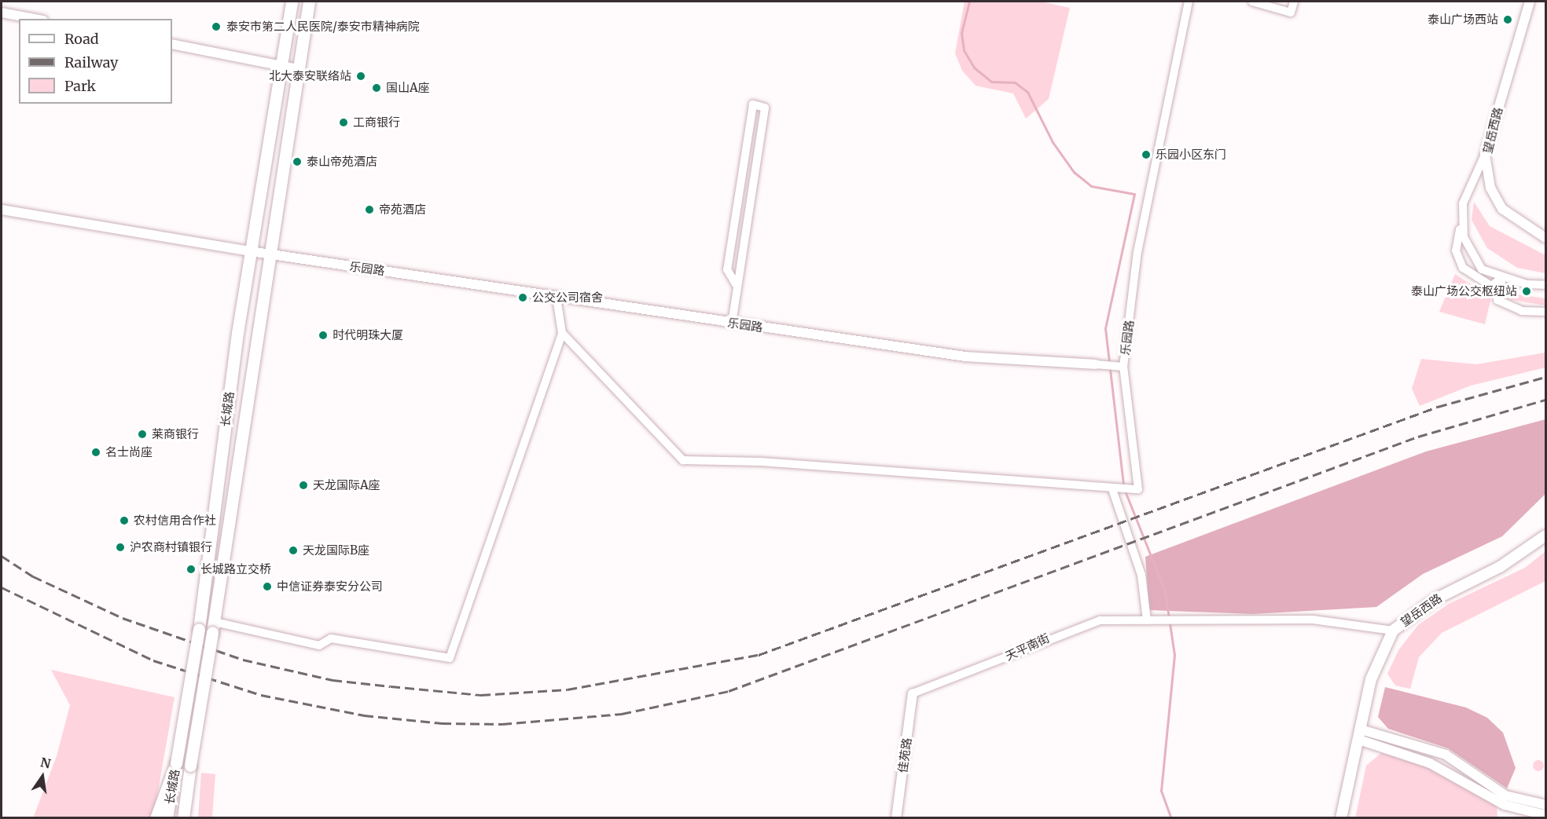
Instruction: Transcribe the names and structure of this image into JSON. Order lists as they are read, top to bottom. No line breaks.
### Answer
{"streets":{"main road":["望岳西路","长城路"],"street":["乐园路","天平南街","佳苑路"]},"crossings":[["望岳西路","天平南街"],["乐园路","长城路"],["天平南街","佳苑路"]],"places":["泰山广场西站","泰安市第二人民医院/泰安市精神病院","北大泰安联络站","国山A座","工商银行","乐园小区东门","泰山帝苑酒店","帝苑酒店","泰山广场公交枢纽站","公交公司宿舍","时代明珠大厦","莱商银行","名士尚座","天龙国际A座","农村信用合作社","沪农商村镇银行","天龙国际B座","长城路立交桥","中信证券泰安分公司"],"legend":["Road","Railway","Park"],"north":"top"}
